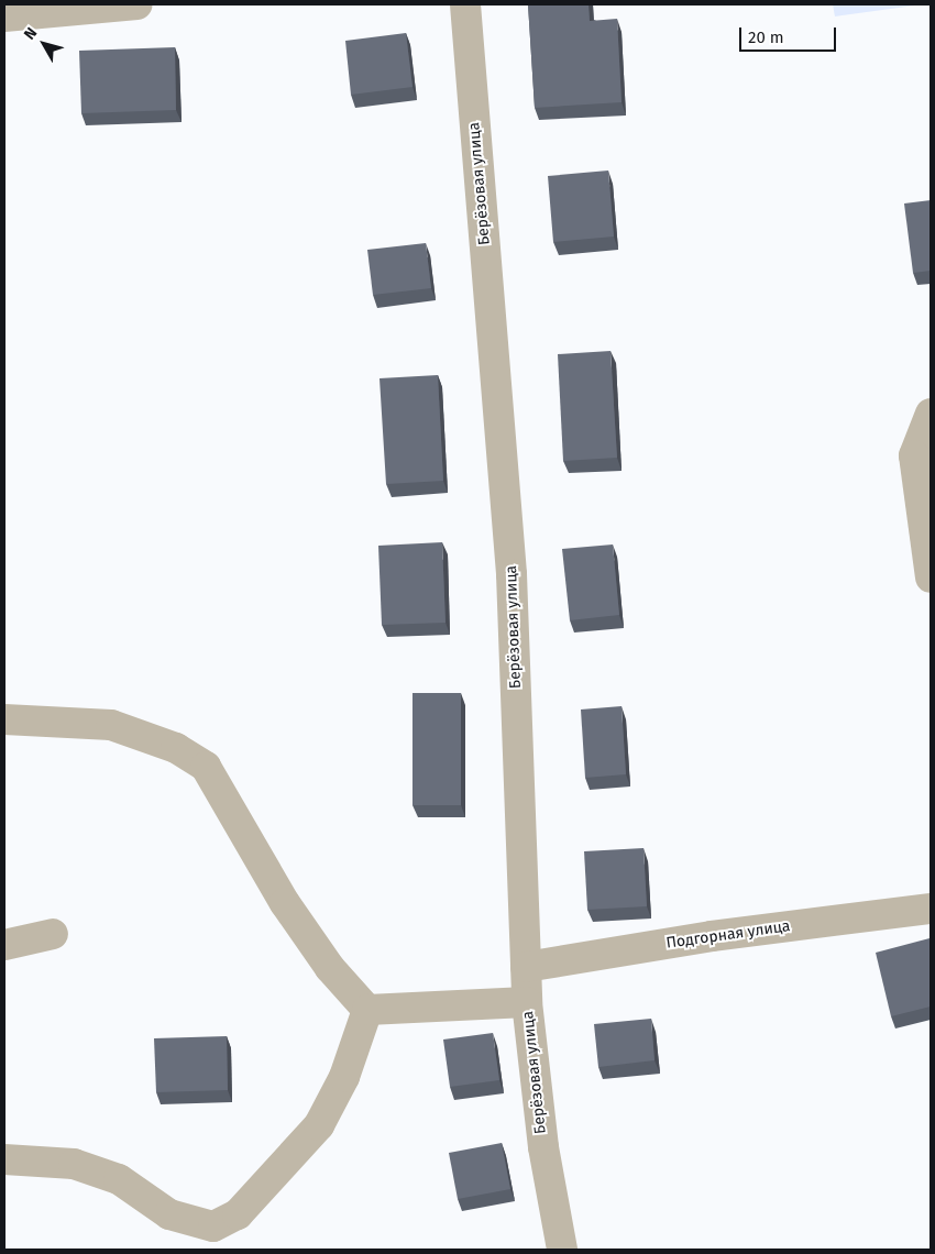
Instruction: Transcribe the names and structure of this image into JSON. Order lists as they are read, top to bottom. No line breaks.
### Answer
{"streets":{"street":["Берёзовая улица","Подгорная улица"]},"crossings":[["Берёзовая улица","Подгорная улица"]],"scale_bar":"20 m","north":"top left"}
